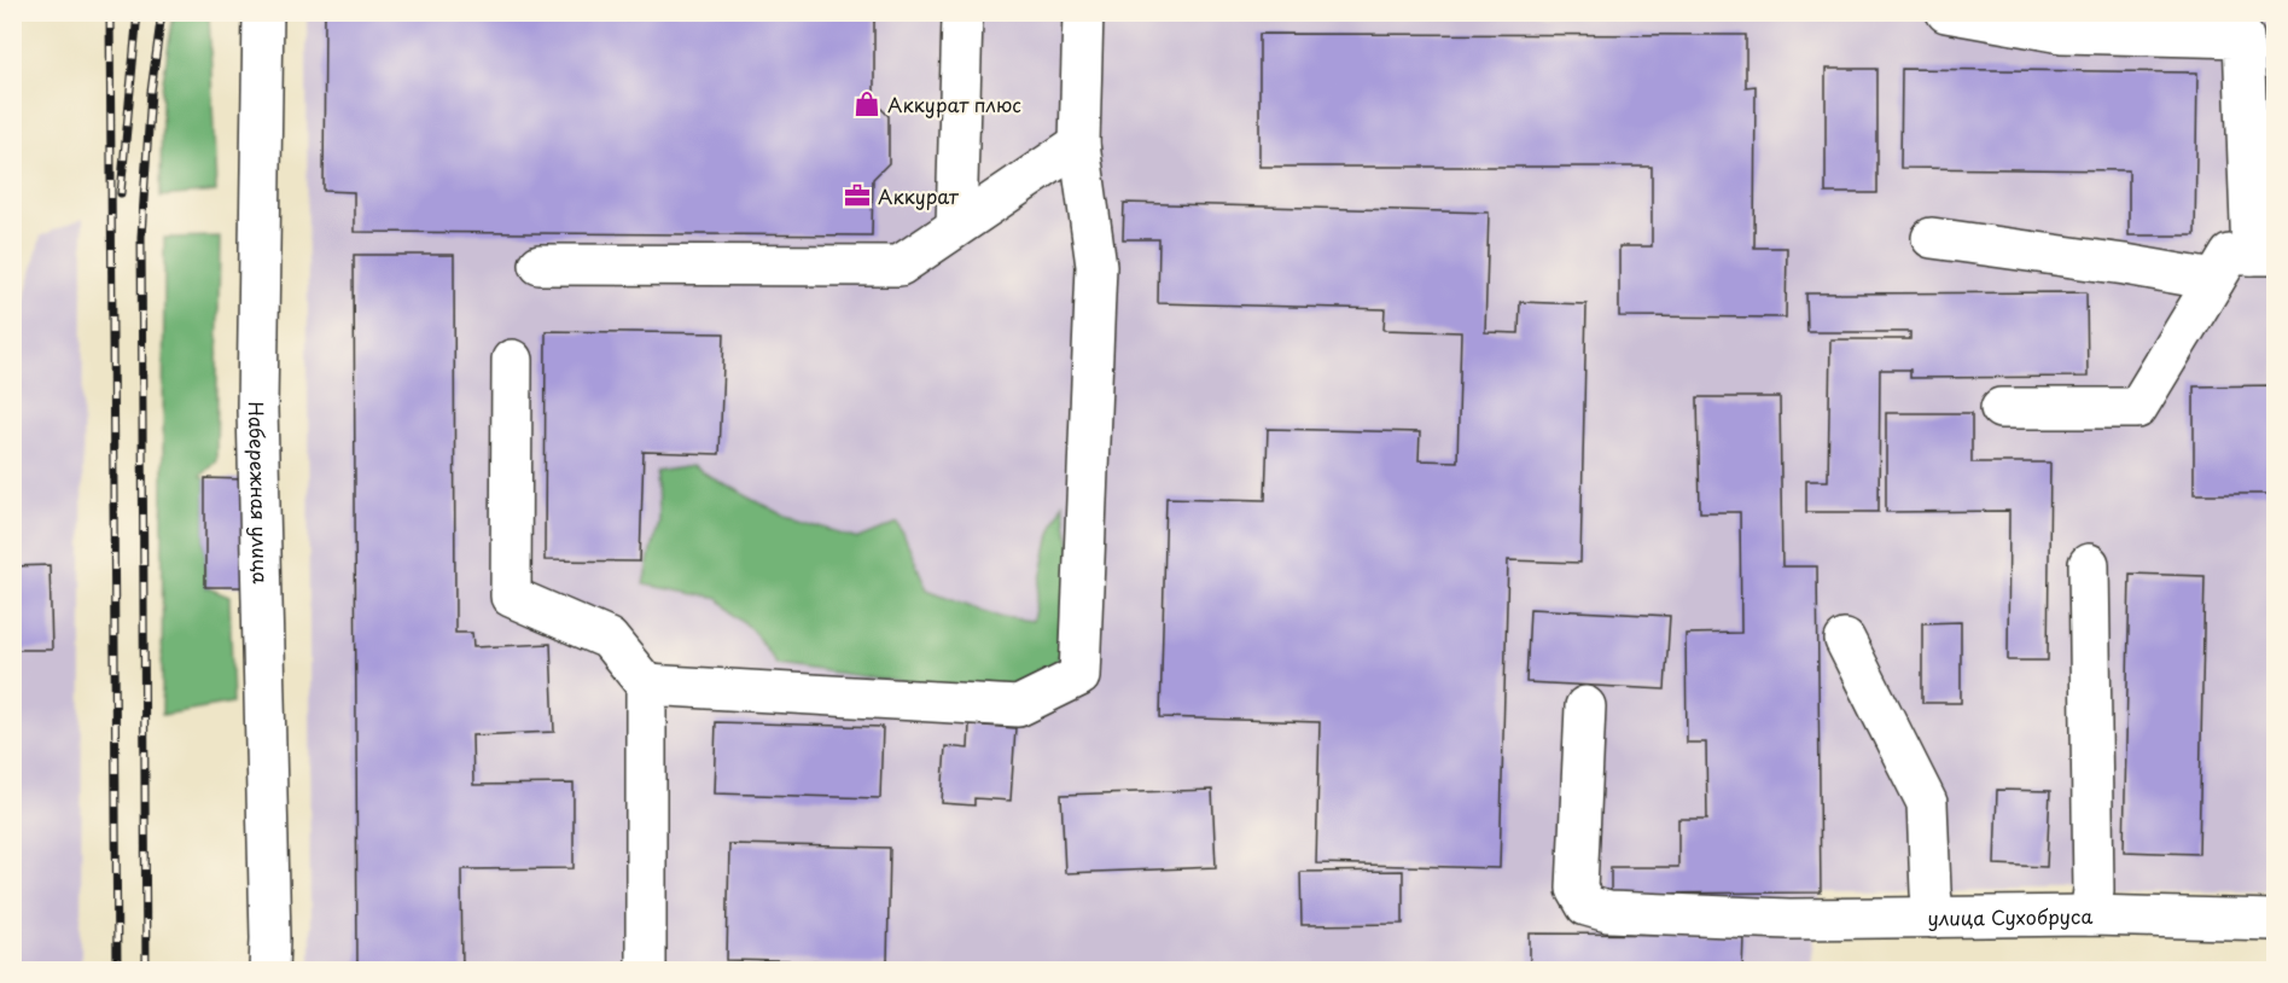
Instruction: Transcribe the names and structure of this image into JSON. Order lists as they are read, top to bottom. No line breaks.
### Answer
{"streets":{"street":["Набережная улица","улица Сухобруса"]},"places":{"shop":["Аккурат плюс"],"office":["Аккурат"]}}
